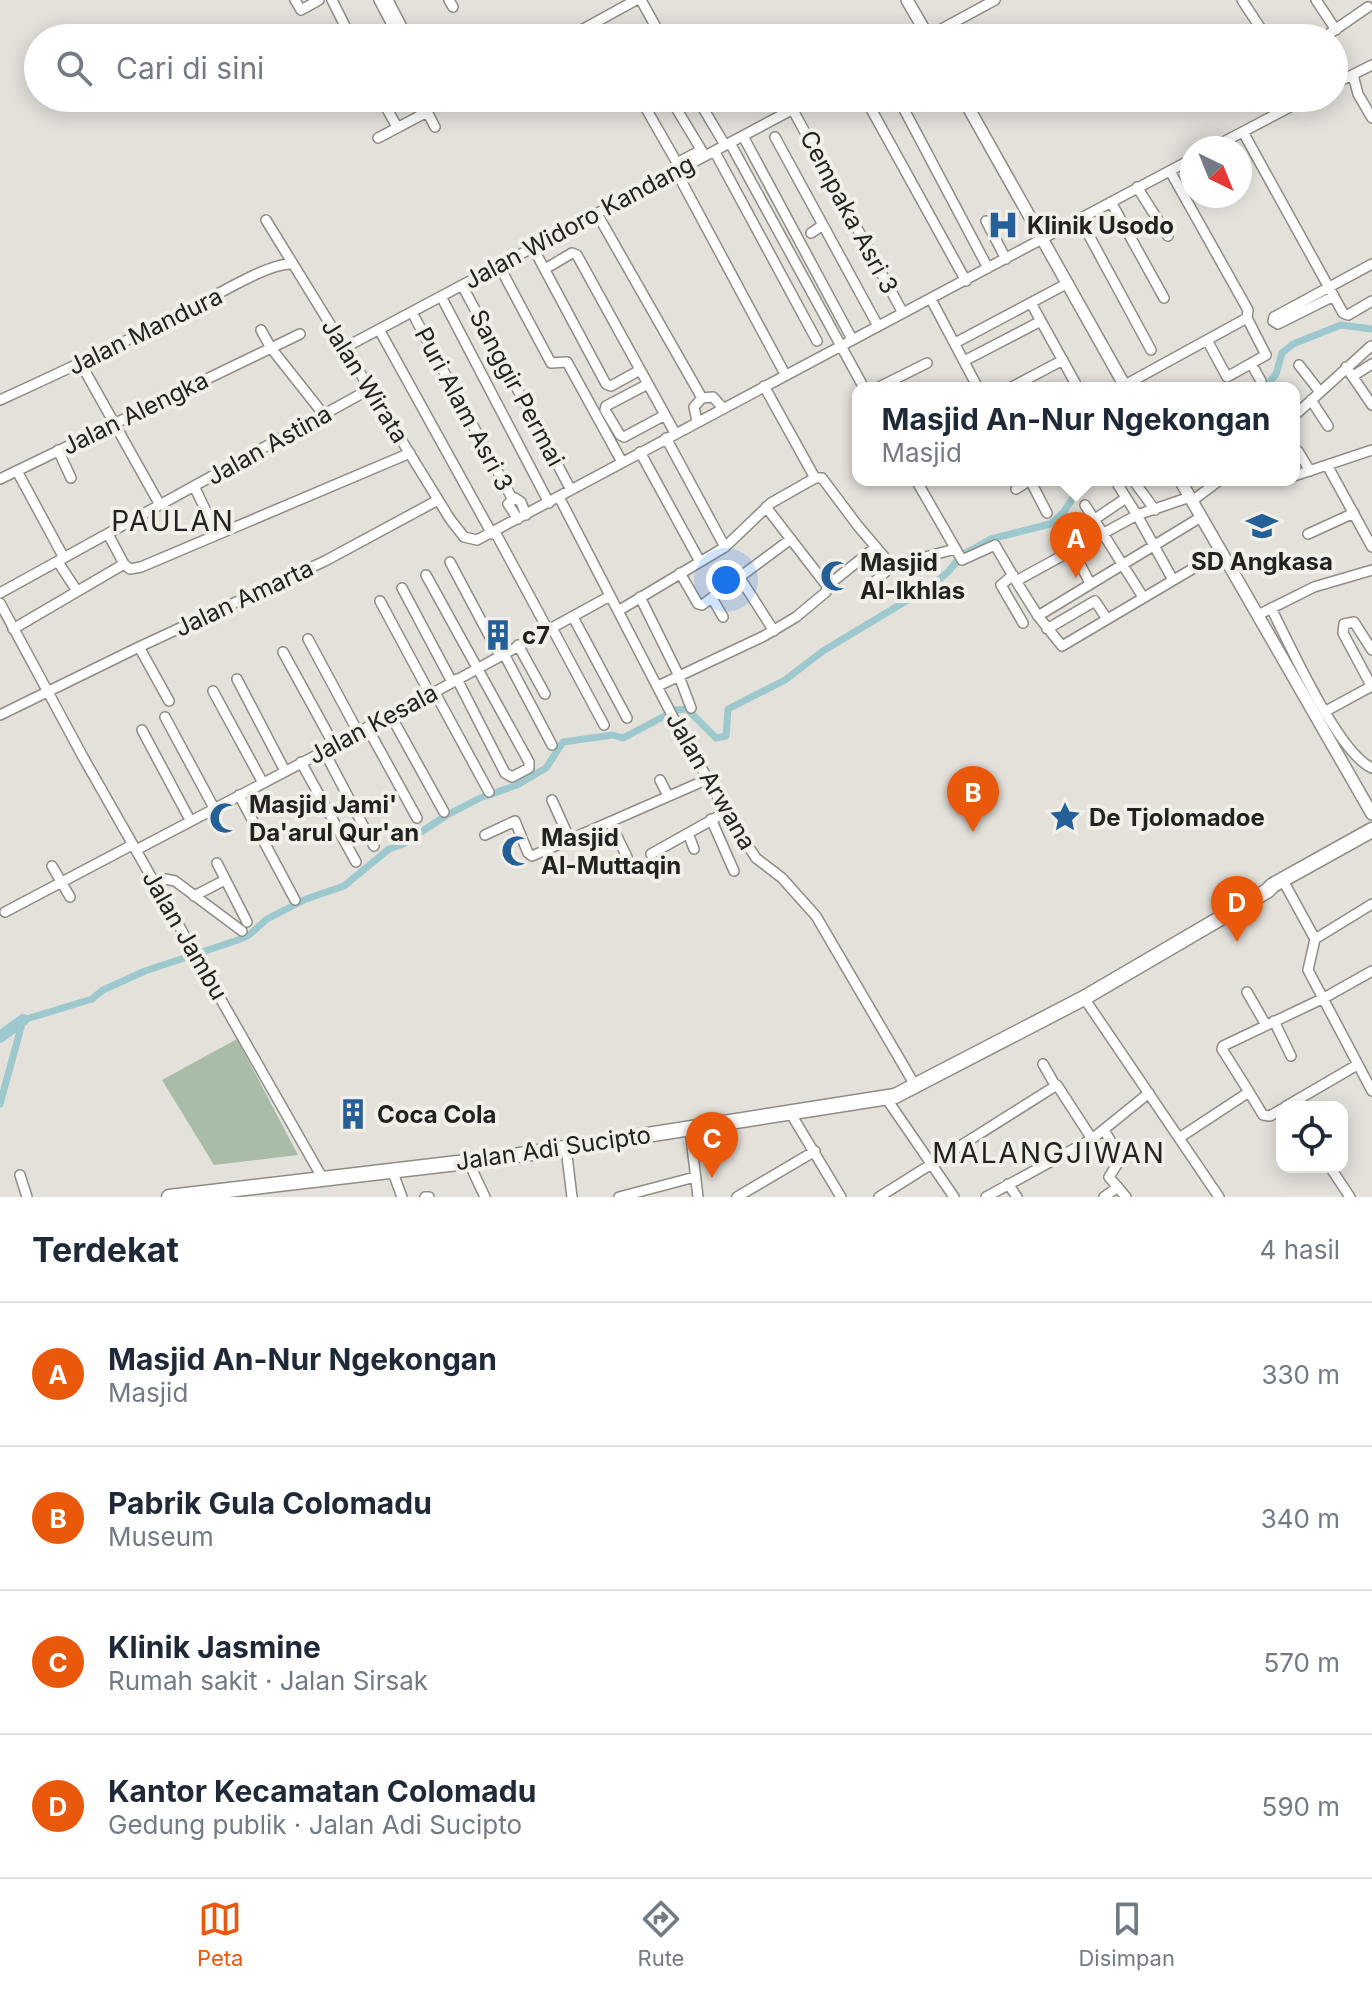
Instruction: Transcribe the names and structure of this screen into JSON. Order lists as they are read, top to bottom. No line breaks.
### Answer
{"streets":{"highway":["Jalan Adi Sucipto"],"street":["Cempaka Asri 3","Jalan Widoro Kandang","Jalan Mandura","Jalan Wirata","Sanggir Permai","Puri Alam Asri 3","Jalan Alengka","Jalan Astina","Jalan Amarta","Jalan Kesala","Jalan Arwana","Jalan Jambu"]},"crossings":[["Cempaka Asri 3","Jalan Widoro Kandang"],["Jalan Widoro Kandang","Jalan Wirata"],["Jalan Mandura","Jalan Wirata"],["Jalan Wirata","Jalan Astina"],["Jalan Wirata","Jalan Amarta"],["Jalan Amarta","Jalan Jambu"],["Jalan Kesala","Jalan Arwana"],["Jalan Kesala","Jalan Jambu"],["Jalan Arwana","Jalan Adi Sucipto"],["Jalan Jambu","Jalan Adi Sucipto"]],"districts":["PAULAN","MALANGJIWAN"],"places":{"hospital":["Klinik Usodo"],"school or university":["SD Angkasa"],"mosque":["Masjid Al-Ikhlas","Masjid Jami' Da'arul Qur'an","Masjid Al-Muttaqin"],"building":["c7","Coca Cola"],"place":["De Tjolomadoe"]},"north":"bottom right","page":{"search":"Cari di sini","popup":["Masjid An-Nur Ngekongan","Masjid"],"pins":["A","B","D","C"],"heading":["Terdekat","4 hasil"],"list":[{"mark":"A","name":"Masjid An-Nur Ngekongan","note":"Masjid","value":"330 m"},{"mark":"B","name":"Pabrik Gula Colomadu","note":"Museum","value":"340 m"},{"mark":"C","name":"Klinik Jasmine","note":"Rumah sakit · Jalan Sirsak","value":"570 m"},{"mark":"D","name":"Kantor Kecamatan Colomadu","note":"Gedung publik · Jalan Adi Sucipto","value":"590 m"}],"nav":["Peta","Rute","Disimpan"]}}
